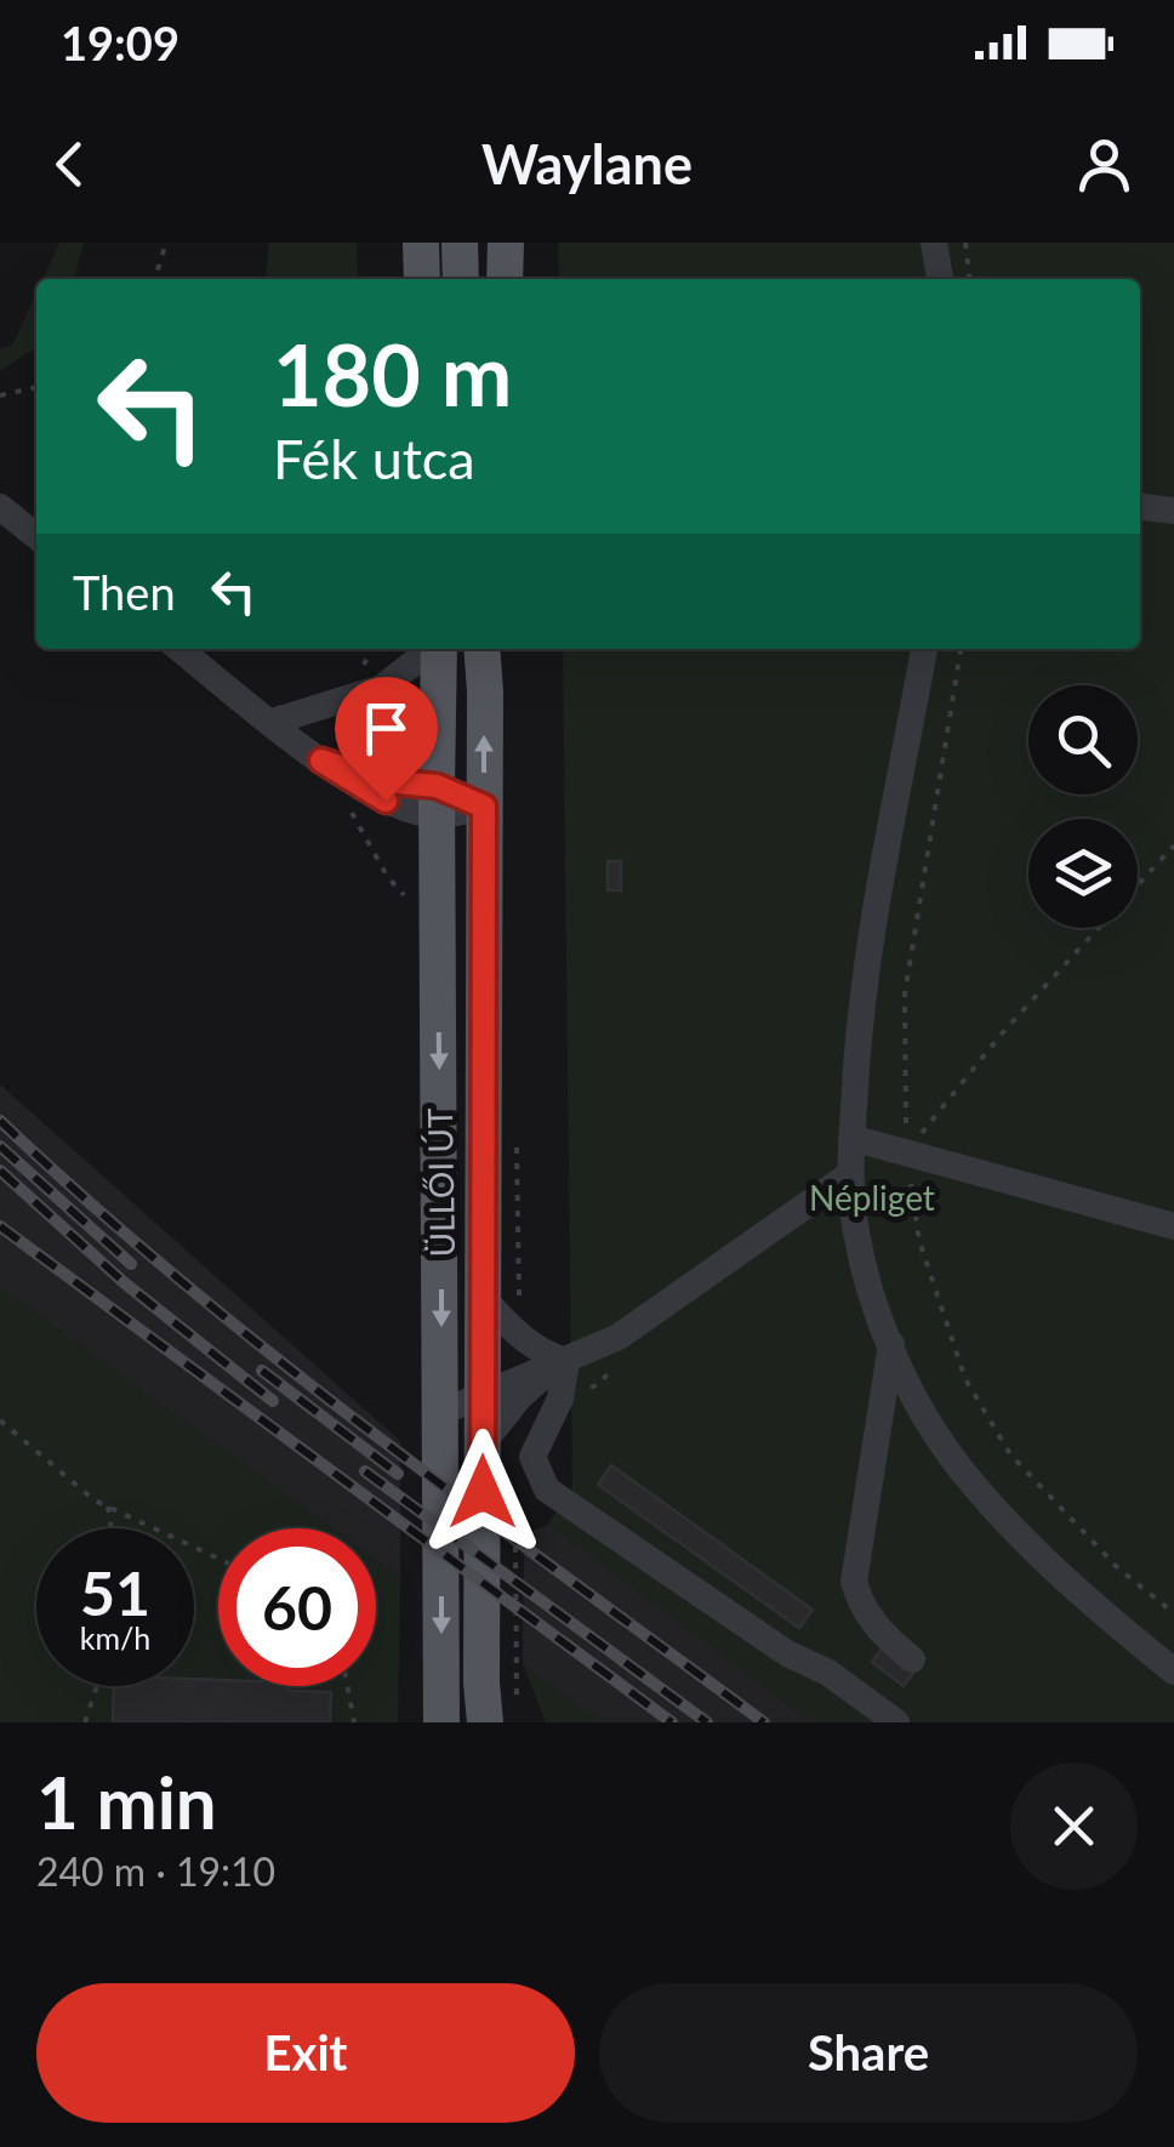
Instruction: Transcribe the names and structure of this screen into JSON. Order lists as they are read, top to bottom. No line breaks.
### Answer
{"streets":{"main road":["ÜLLŐI ÚT"]},"parks":["Népliget"],"page":{"status":"19:09","header":"Waylane","turn":["180 m","Fék utca"],"then":"Then","speed":"51 km/h","limit":"60","heading":["1 min","240 m · 19:10"],"buttons":["Exit","Share"]}}
